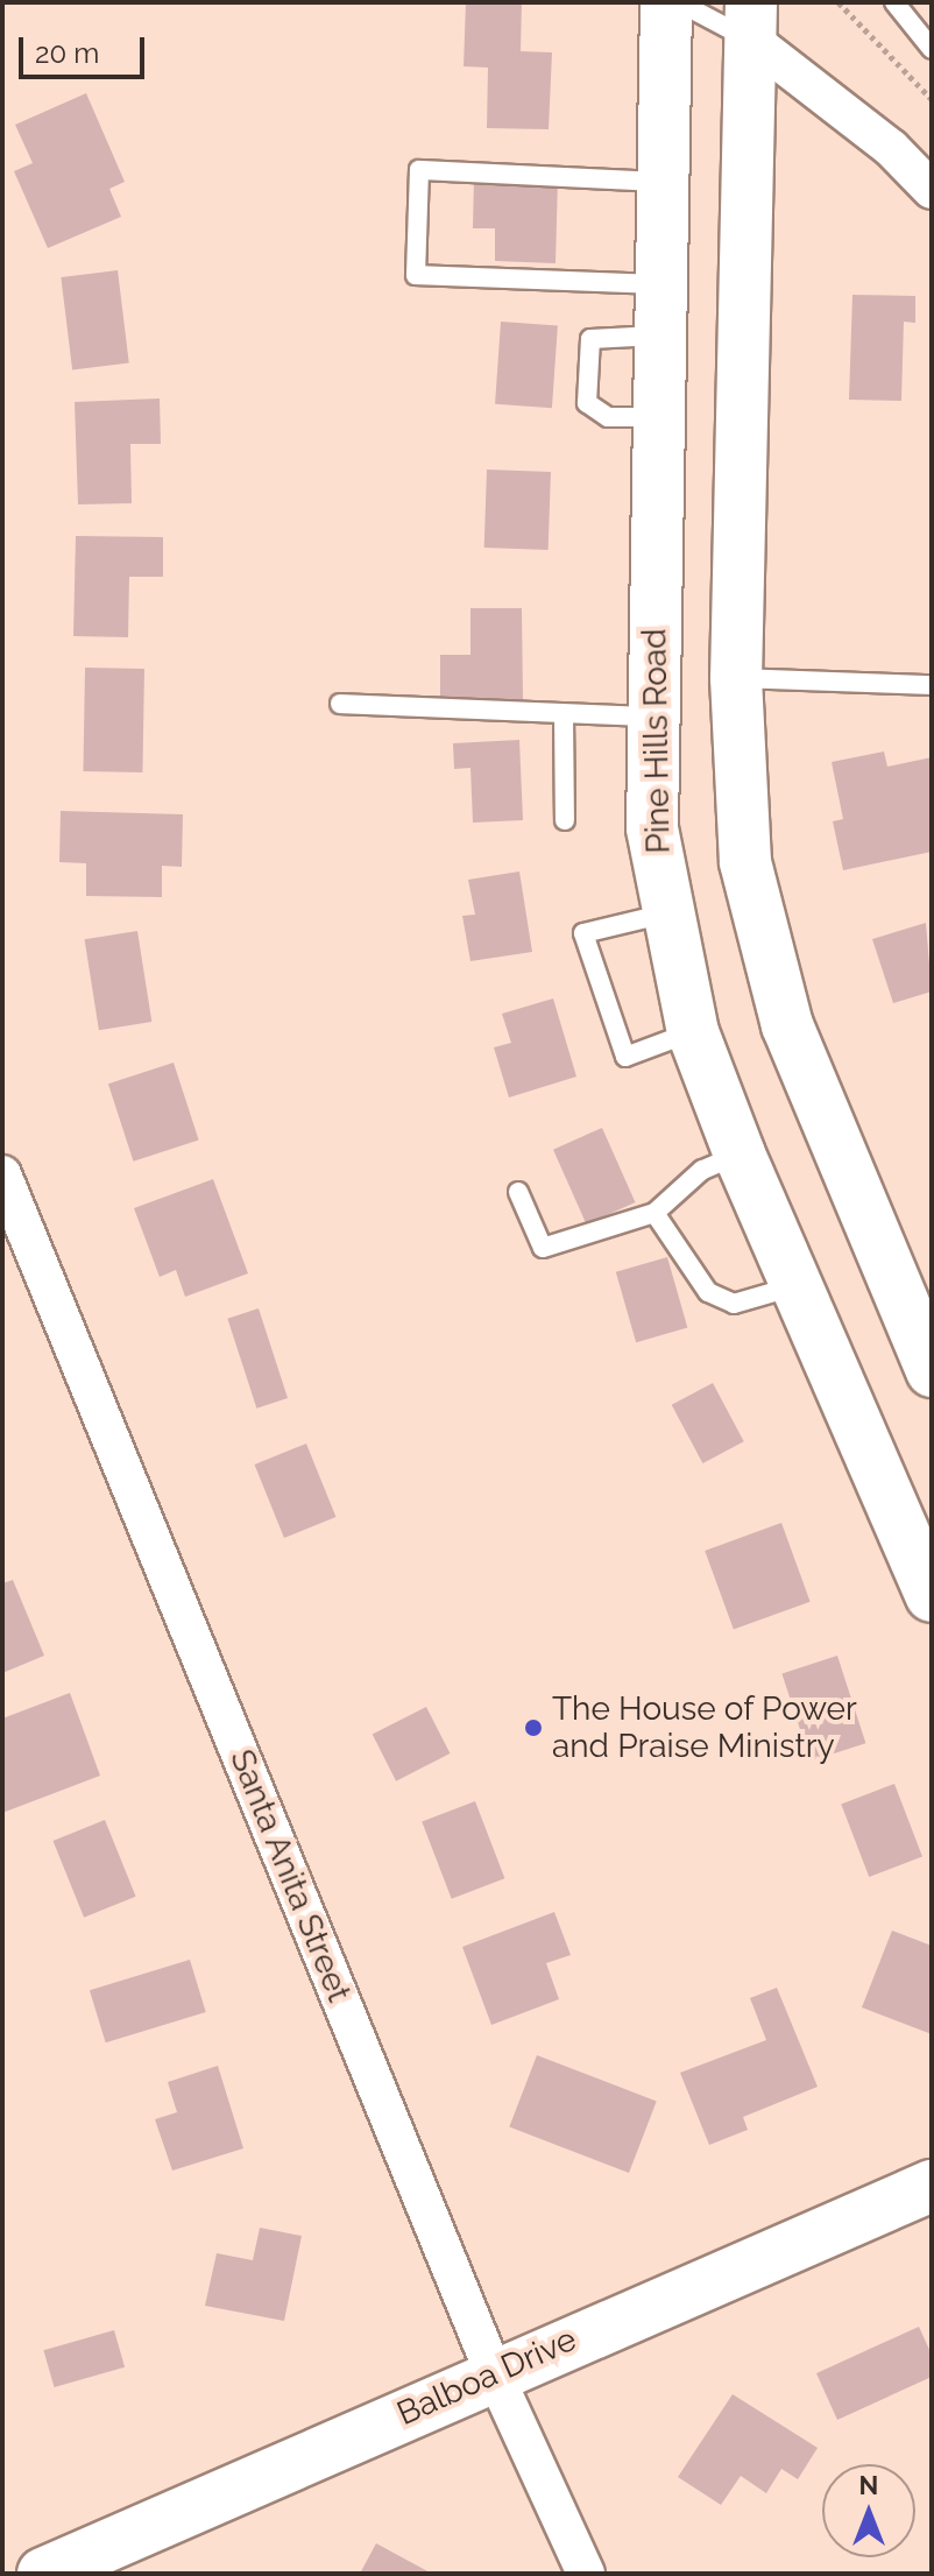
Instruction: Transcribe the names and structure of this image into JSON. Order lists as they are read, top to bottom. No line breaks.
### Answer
{"streets":{"main road":["Pine Hills Road","Balboa Drive"],"street":["Santa Anita Street"]},"crossings":[["Santa Anita Street","Balboa Drive"]],"places":["The House of Power and Praise Ministry"],"scale_bar":"20 m","north":"top"}
